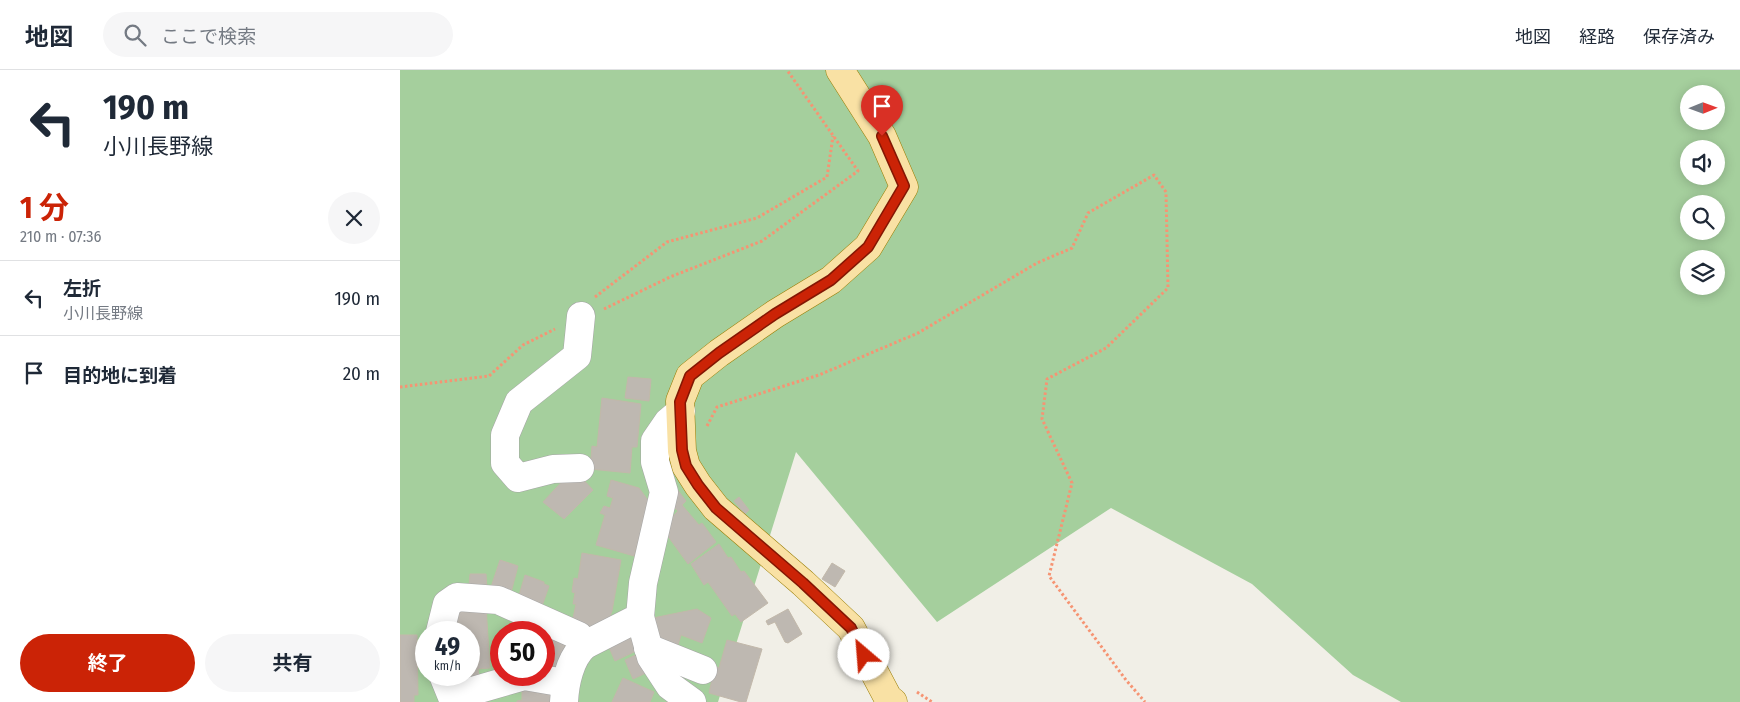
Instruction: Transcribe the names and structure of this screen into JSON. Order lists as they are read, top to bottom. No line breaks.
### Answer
{"north":"right","page":{"header":"地図","search":"ここで検索","nav":["地図","経路","保存済み"],"turn":["190 m","小川長野線"],"heading":["1 分","210 m · 07:36"],"list":[{"name":"左折","note":"小川長野線","value":"190 m"},{"name":"目的地に到着","value":"20 m"}],"speed":"49 km/h","limit":"50","buttons":["終了","共有"]}}
